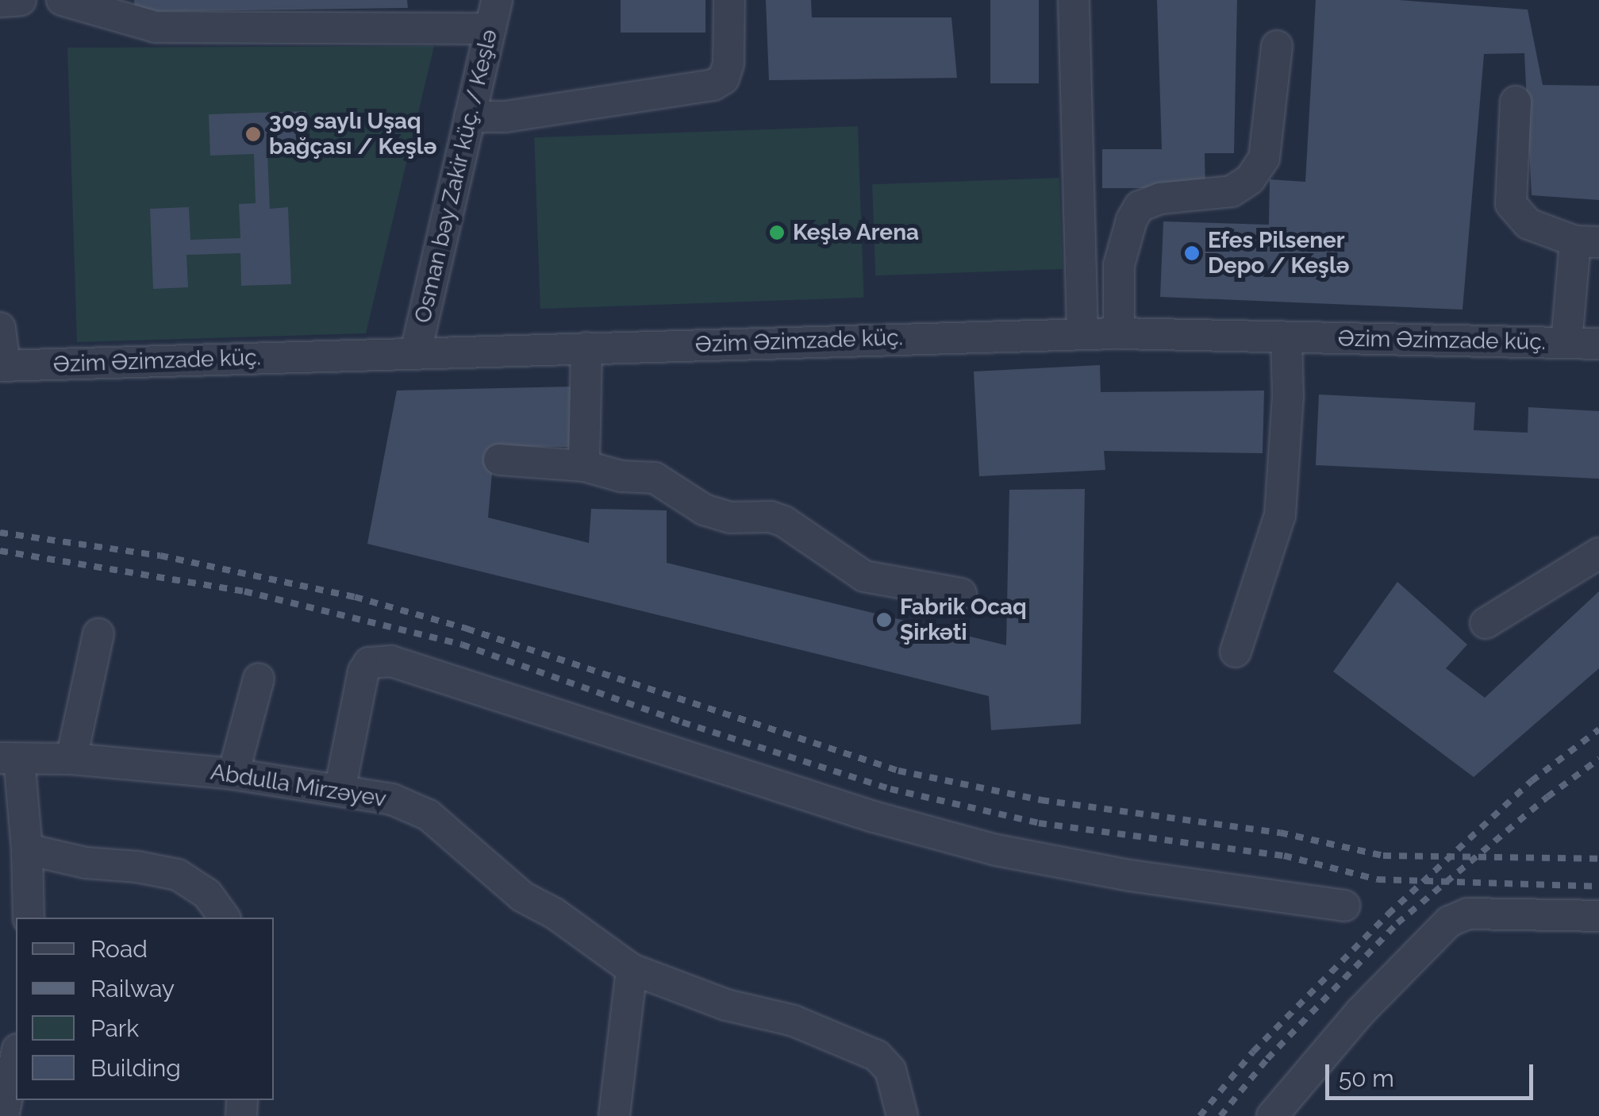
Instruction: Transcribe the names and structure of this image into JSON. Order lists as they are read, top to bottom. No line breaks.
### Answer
{"streets":{"street":["Osman bəy Zakir küç. / Keşlə","Əzim Əzimzade küç.","Abdulla Mirzəyev"]},"crossings":[["Osman bəy Zakir küç. / Keşlə","Əzim Əzimzade küç."]],"places":["309 saylı Uşaq bağçası / Keşlə","Keşlə Arena","Efes Pilsener Depo / Keşlə","Fabrik Ocaq Şirkəti"],"legend":["Road","Railway","Park","Building"],"scale_bar":"50 m"}
